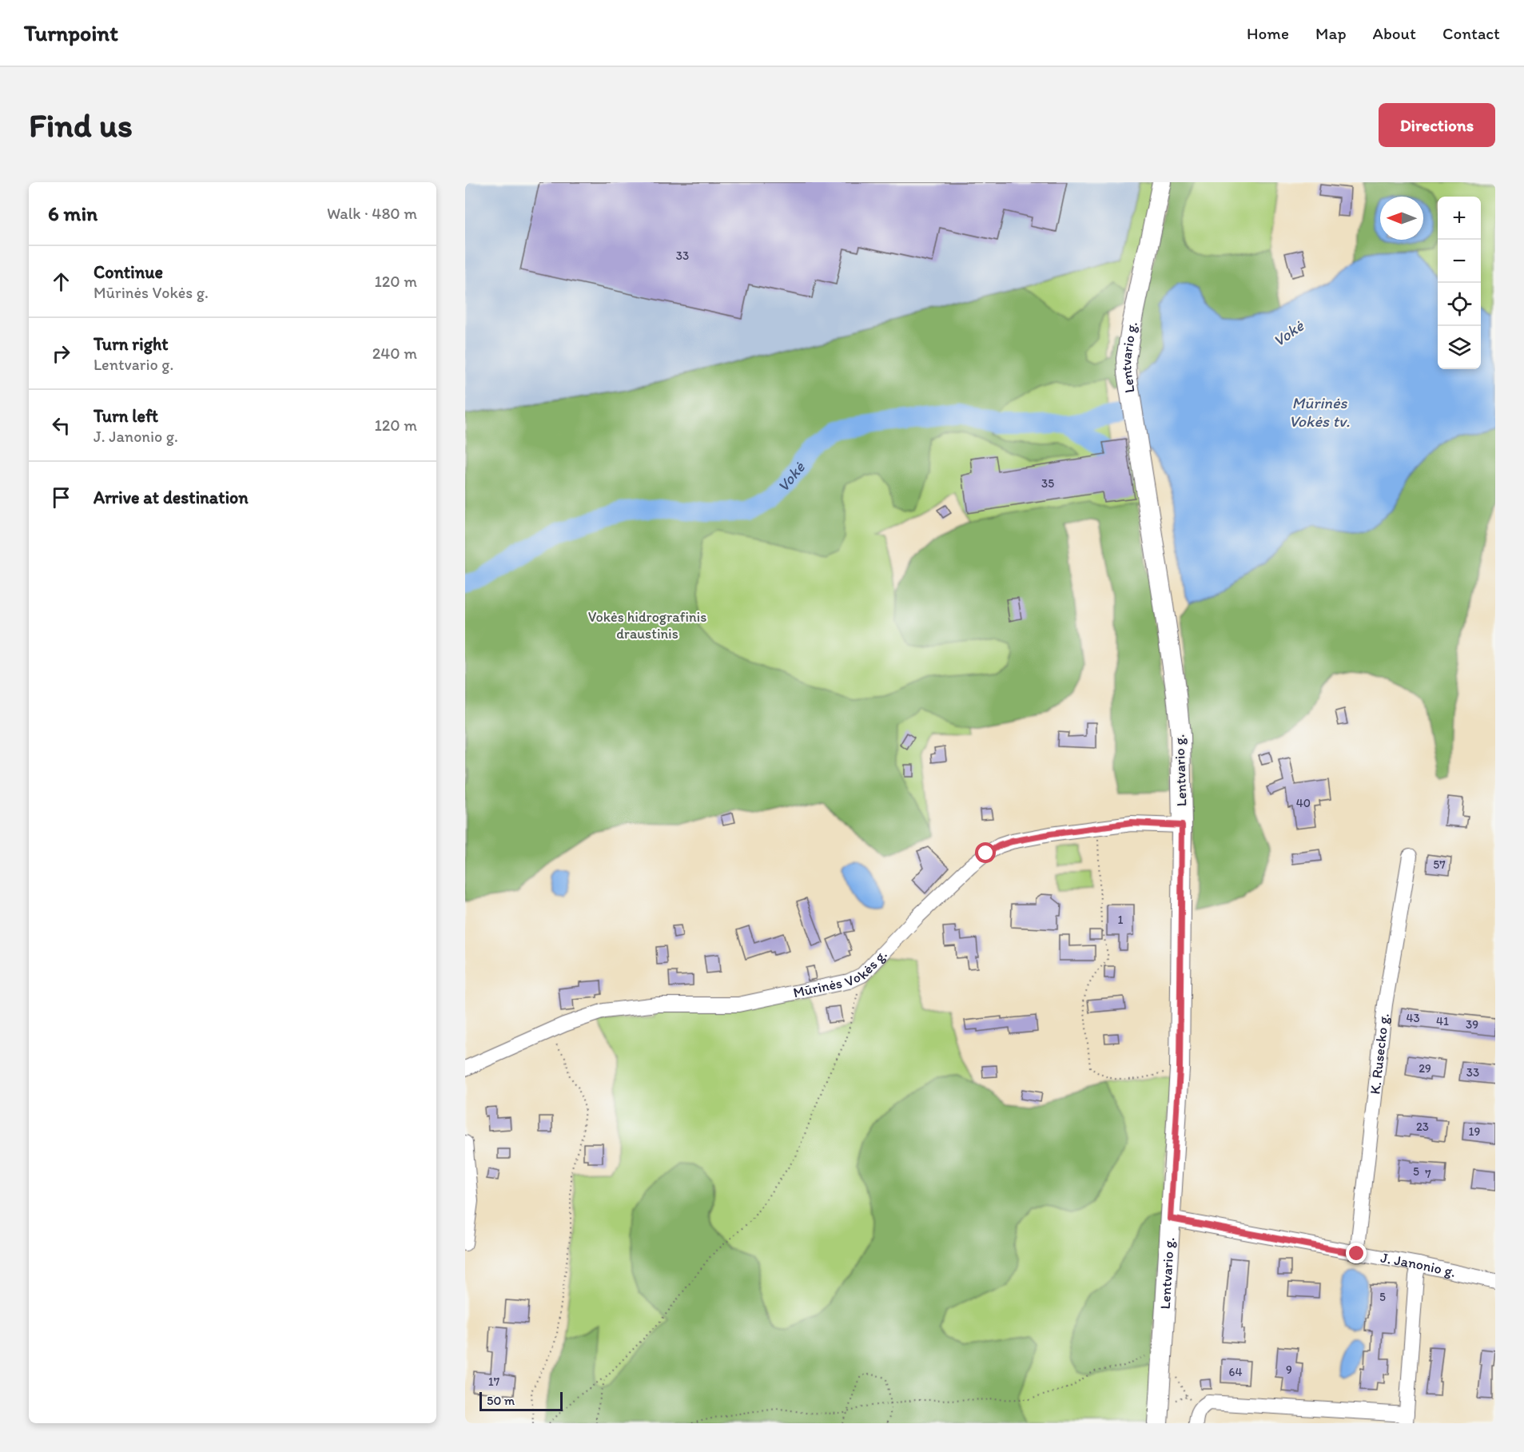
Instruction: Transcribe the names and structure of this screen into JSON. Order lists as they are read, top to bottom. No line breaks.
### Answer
{"streets":{"main road":["Lentvario g."],"street":["Mūrinės Vokės g.","K. Rusecko g.","J. Janonio g."]},"crossings":[["Lentvario g.","Mūrinės Vokės g."],["Lentvario g.","J. Janonio g."],["K. Rusecko g.","J. Janonio g."]],"water":["Vokė","Mūrinės Vokės tv."],"parks":["Vokės hidrografinis draustinis"],"house_numbers":["33","35","40","57","1","43","41","39","29","33","23","19","5","7","5","9","64","17"],"scale_bar":"50 m","north":"left","page":{"header":"Turnpoint","nav":["Home","Map","About","Contact"],"buttons":"Directions","title":"Find us","heading":["6 min","Walk · 480 m"],"map_buttons":["+","−"],"list":[["Continue","Mūrinės Vokės g.","120 m"],["Turn right","Lentvario g.","240 m"],["Turn left","J. Janonio g.","120 m"],"Arrive at destination"],"scale":"50 m"}}
